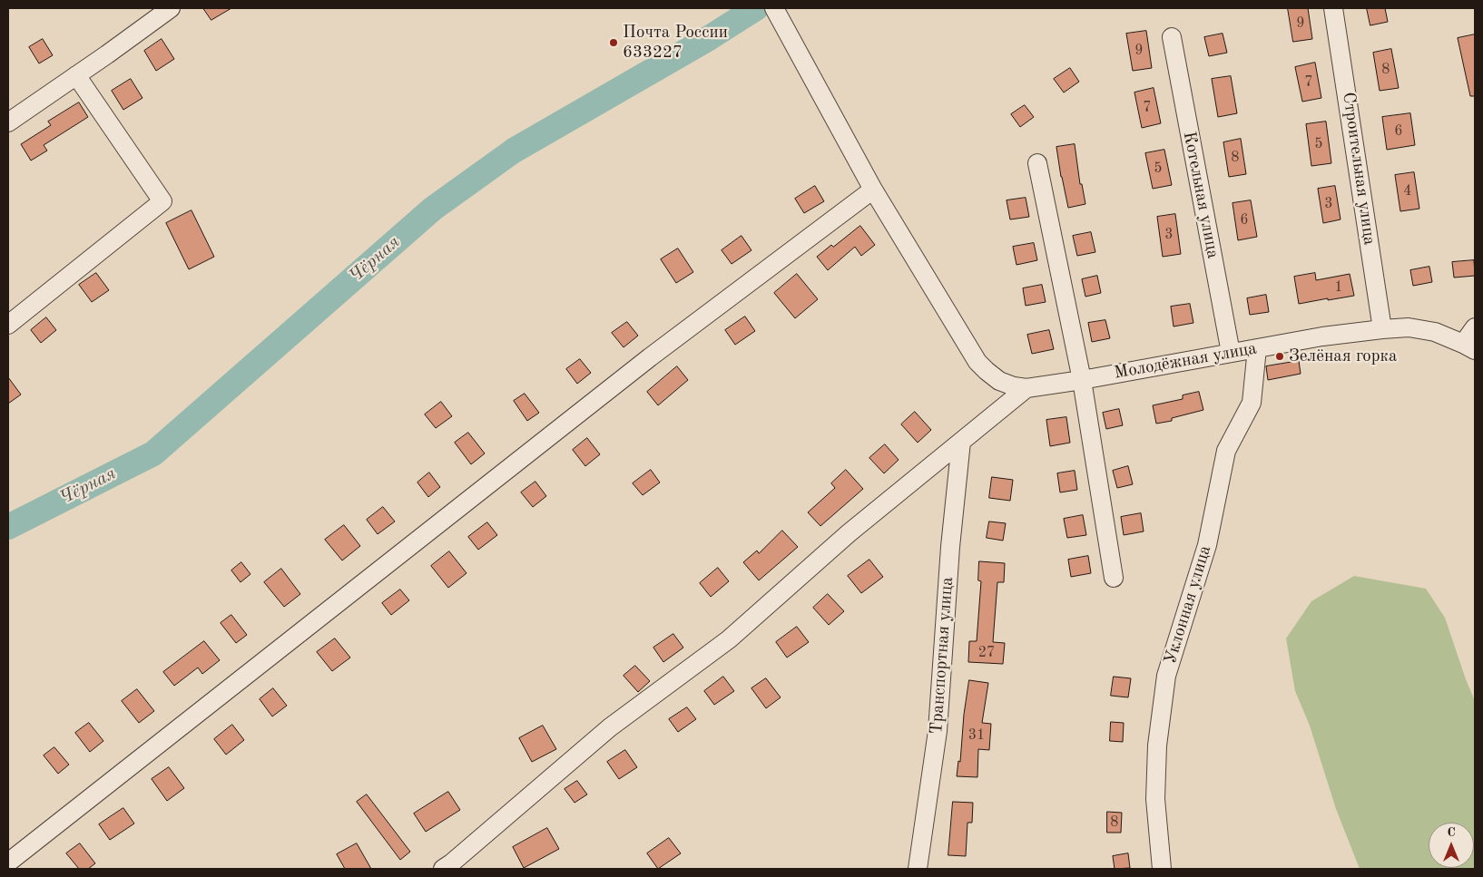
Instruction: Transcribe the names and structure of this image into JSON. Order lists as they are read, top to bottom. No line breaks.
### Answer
{"streets":{"street":["Строительная улица","Котельная улица","Молодёжная улица","Уклонная улица","Транспортная улица"]},"crossings":[["Строительная улица","Молодёжная улица"],["Котельная улица","Молодёжная улица"],["Молодёжная улица","Уклонная улица"]],"water":["Чёрная"],"places":["Почта России 633227","Зелёная горка"],"house_numbers":["9","9","8","7","7","6","5","8","5","4","3","6","3","1","27","31","8"],"north":"top"}
